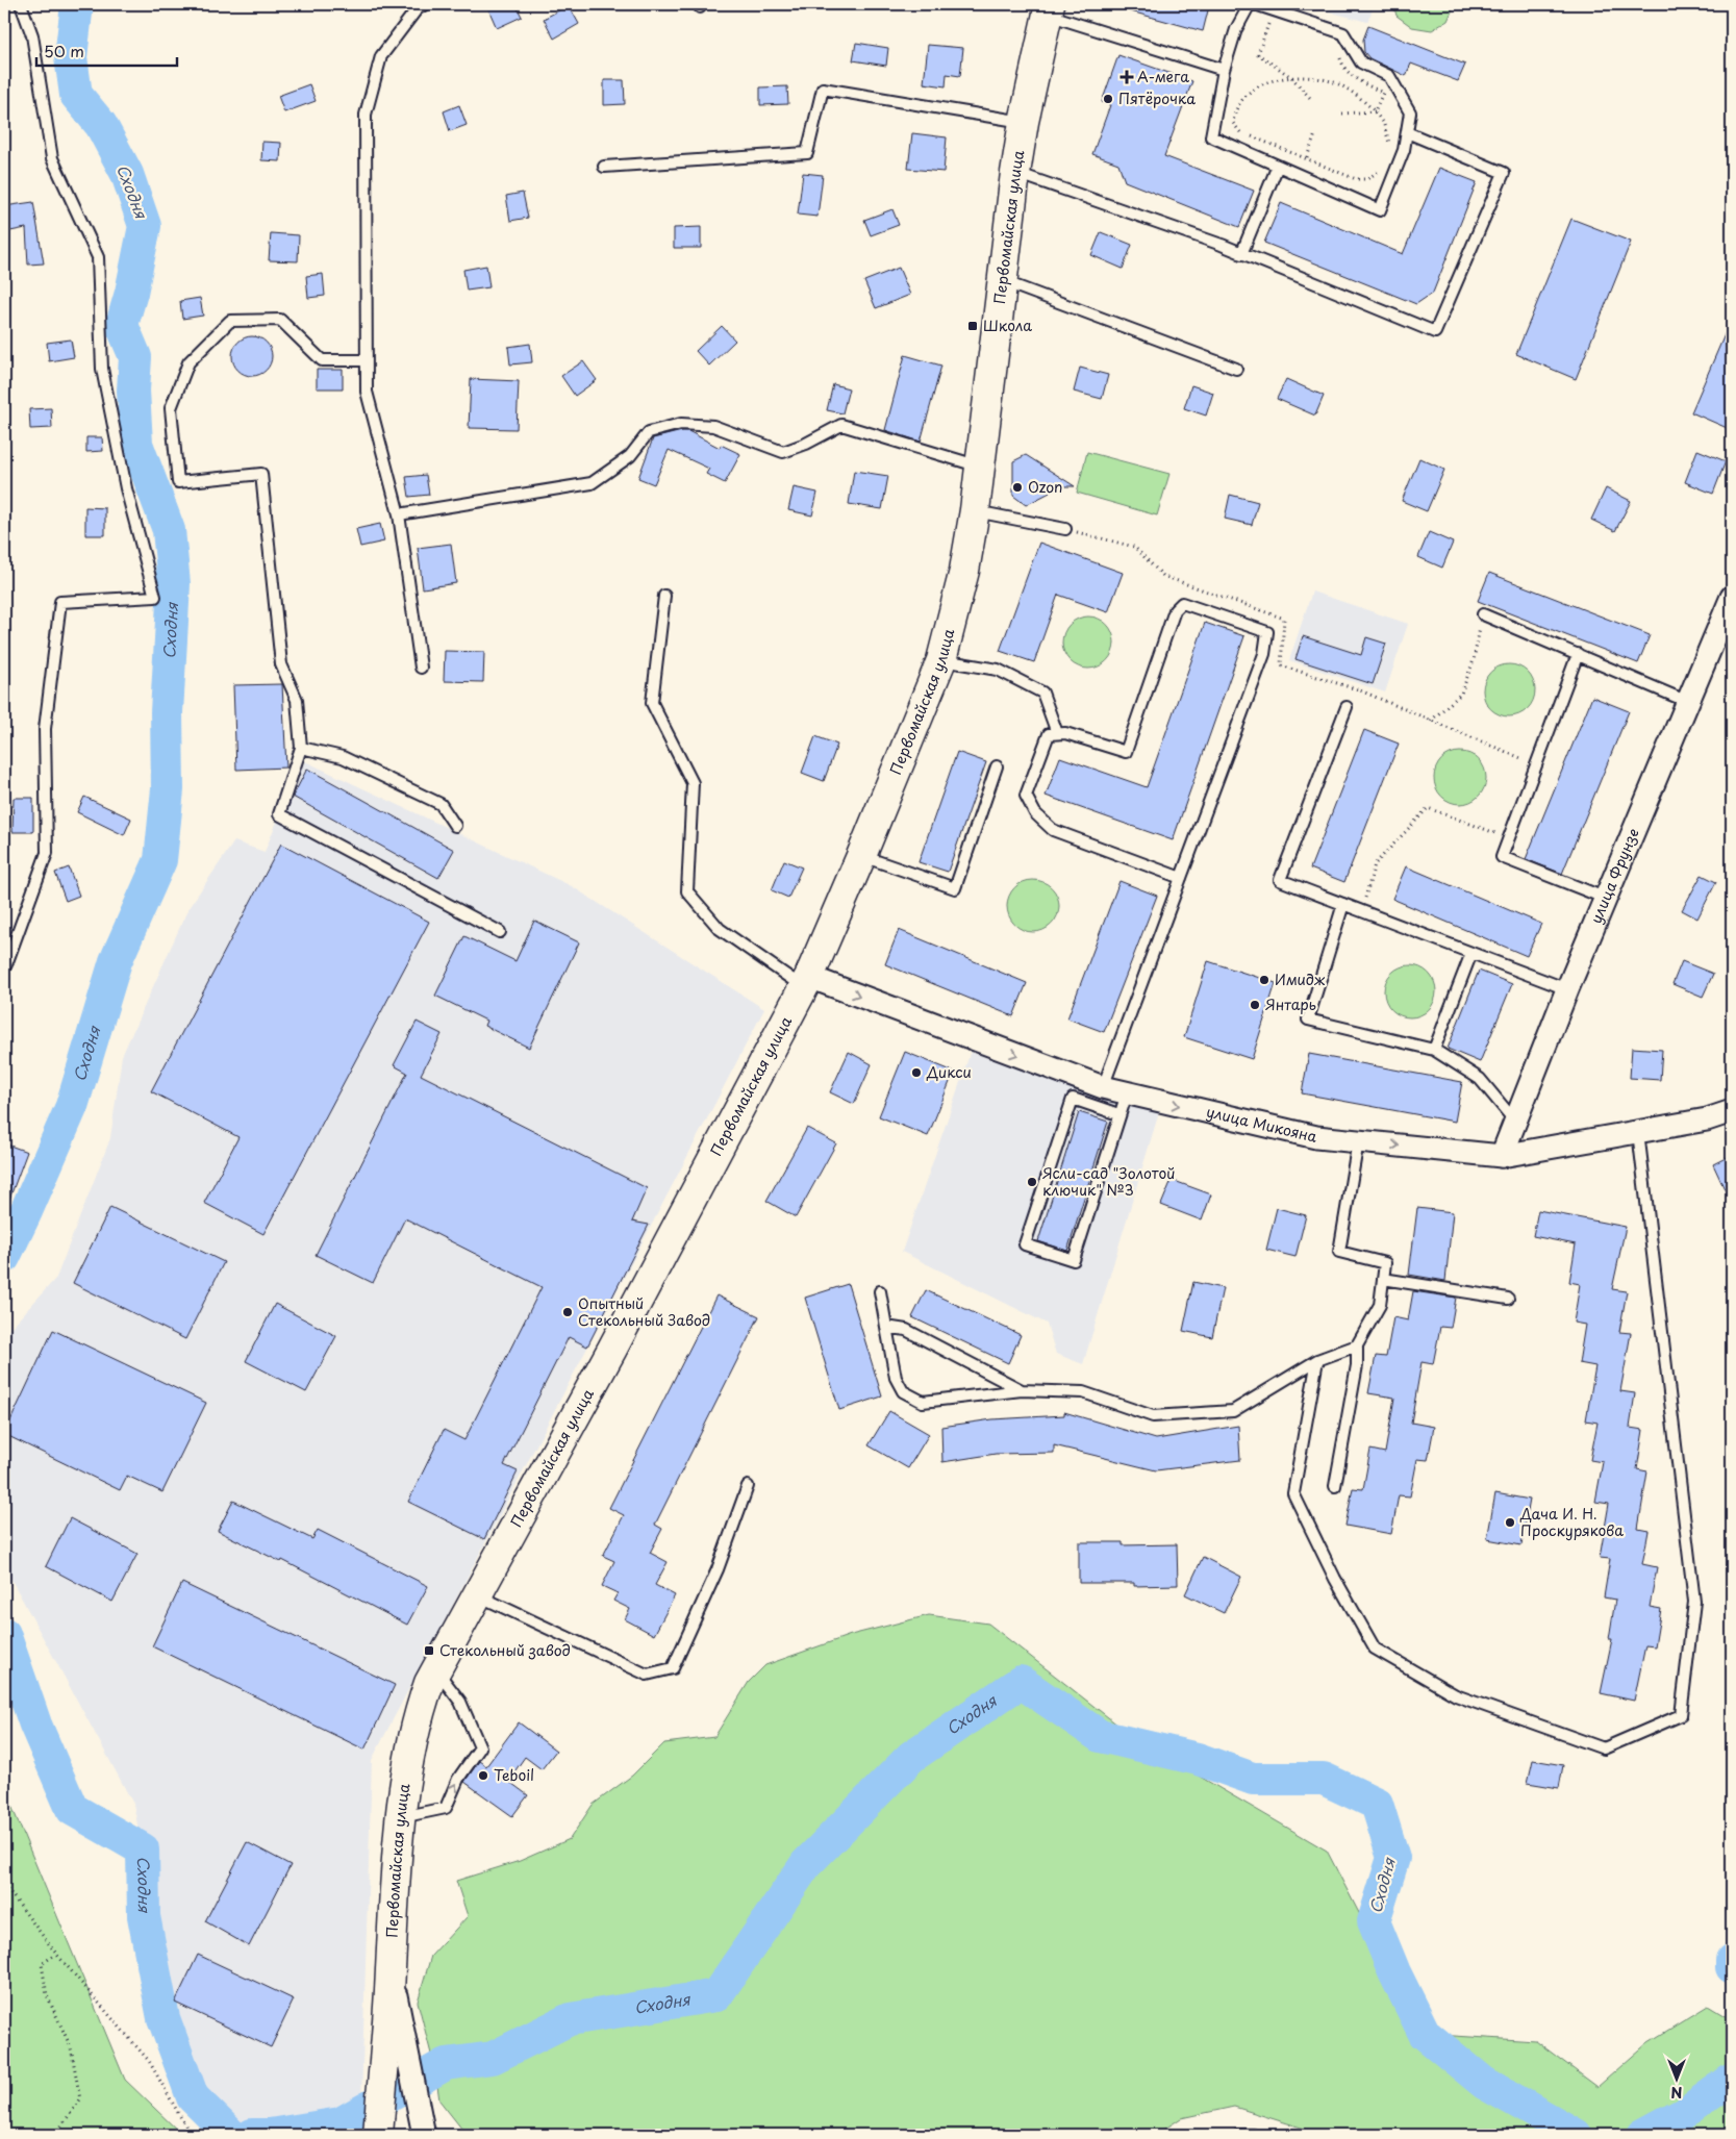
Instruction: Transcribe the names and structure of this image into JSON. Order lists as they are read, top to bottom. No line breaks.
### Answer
{"streets":{"main road":["Первомайская улица"],"street":["улица Фрунзе","улица Микояна"]},"crossings":[["Первомайская улица","улица Микояна"],["улица Фрунзе","улица Микояна"]],"one_way":["улица Микояна"],"water":["Сходня"],"places":{"health":["А-мега"],"other":["Пятёрочка","Ozon","Имидж","Янтарь","Дикси","Ясли-сад \"Золотой ключик\" №3","Опытный Стекольный Завод","Дача И. Н. Проскурякова","Teboil"],"transit":["Школа","Стекольный завод"]},"scale_bar":"50 m","north":"bottom"}
